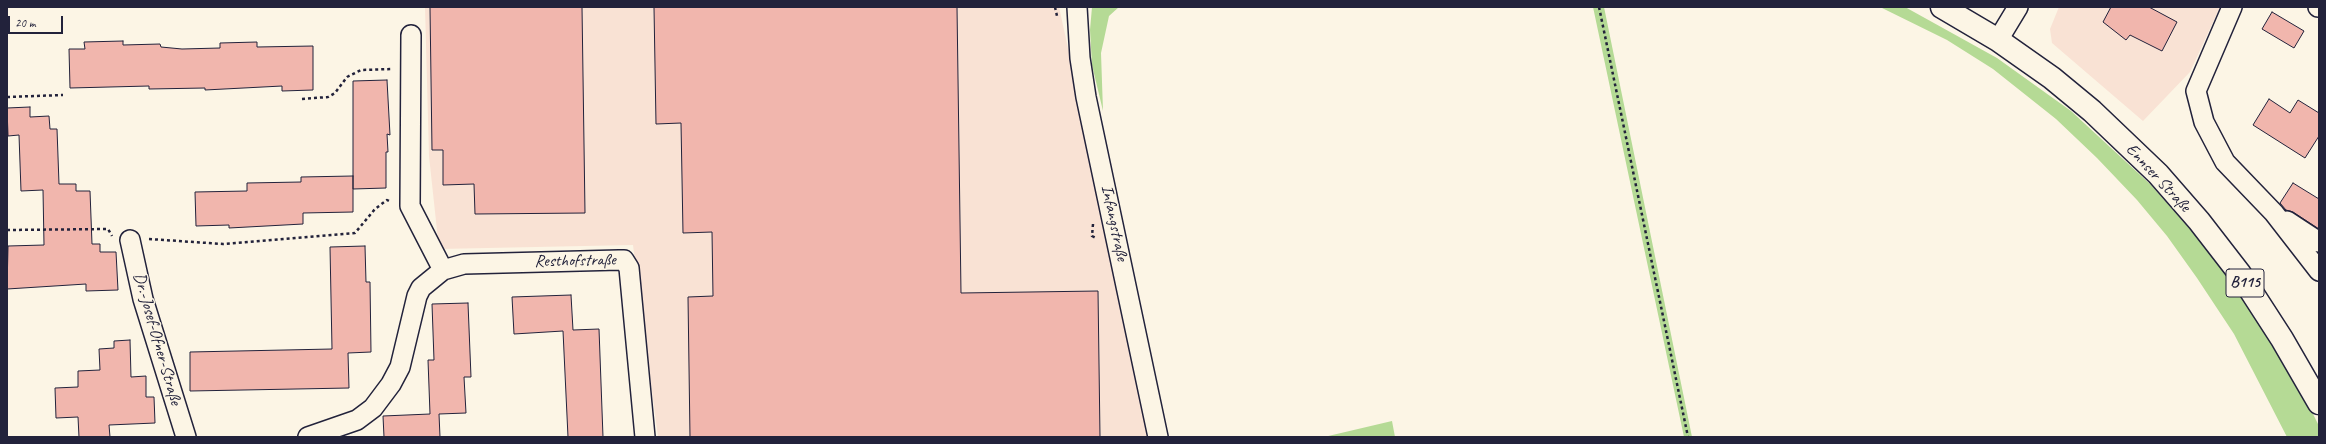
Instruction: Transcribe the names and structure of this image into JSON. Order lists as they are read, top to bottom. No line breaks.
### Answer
{"streets":{"main road":["Ennser Straße","B115"],"street":["Infangstraße","Resthofstraße","Dr.-Josef-Ofner-Straße"]},"scale_bar":"20 m"}
